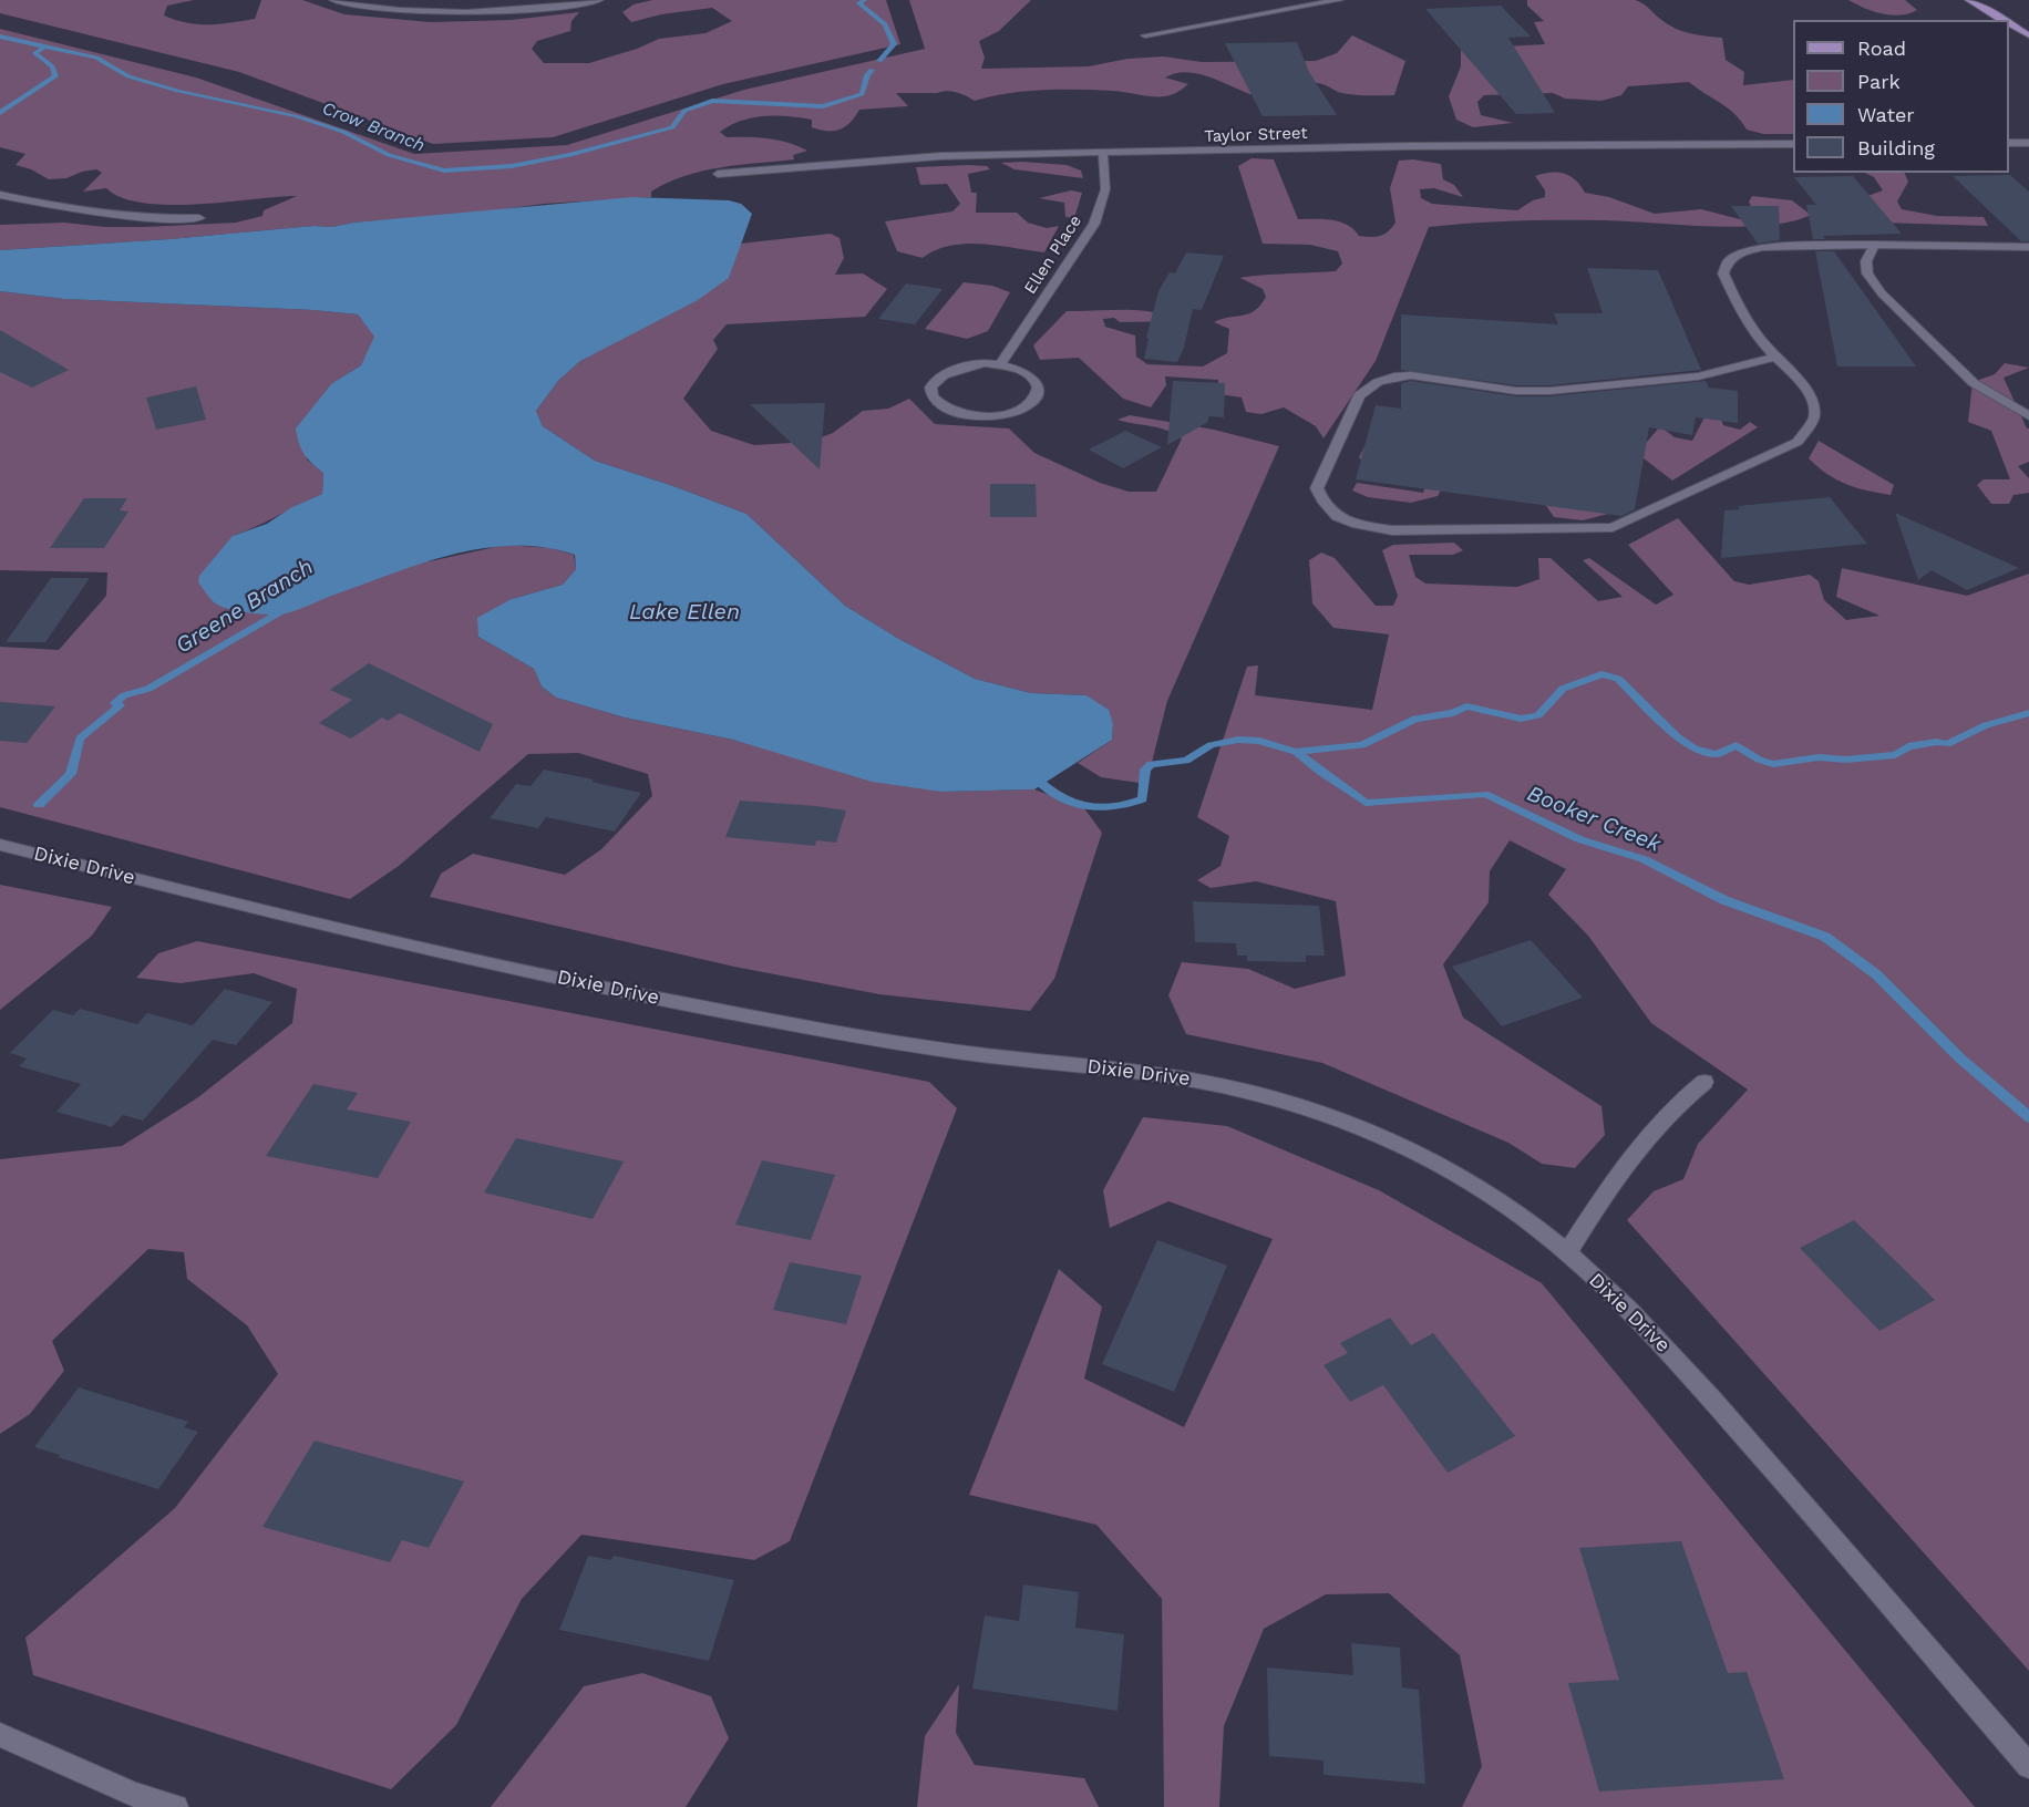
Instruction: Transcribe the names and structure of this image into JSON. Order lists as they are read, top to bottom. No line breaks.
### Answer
{"streets":{"street":["Taylor Street","Ellen Place","Dixie Drive"]},"crossings":[["Taylor Street","Ellen Place"]],"water":["Crow Branch","Greene Branch","Lake Ellen","Booker Creek"],"legend":["Road","Park","Water","Building"]}
